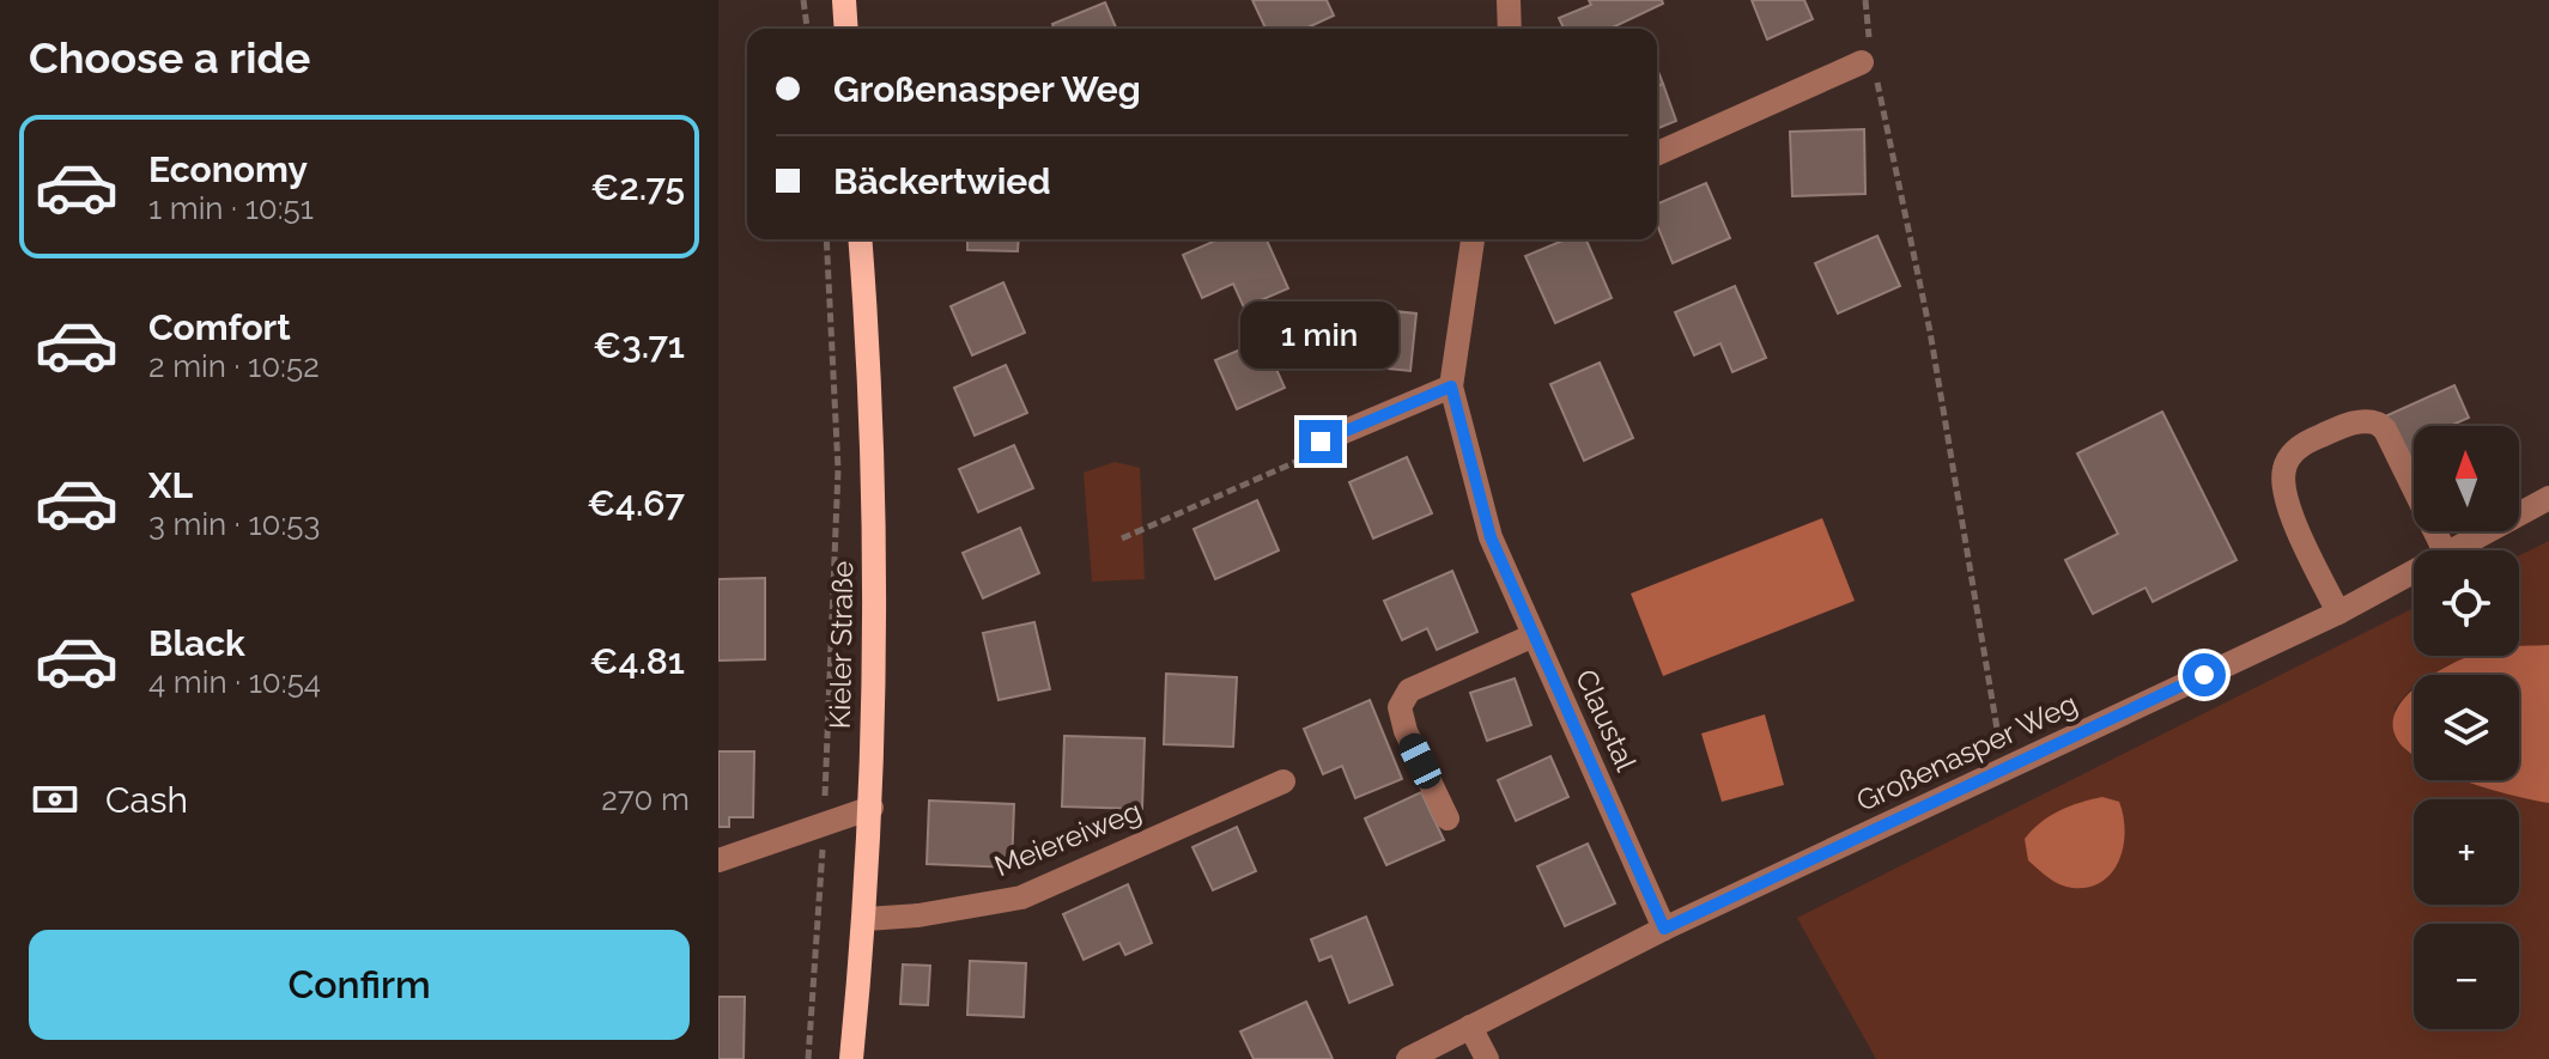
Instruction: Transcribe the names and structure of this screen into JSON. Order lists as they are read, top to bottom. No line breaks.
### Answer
{"streets":{"main road":["Kieler Straße"],"street":["Claustal","Großenasper Weg","Meiereiweg"]},"crossings":[["Kieler Straße","Meiereiweg"],["Claustal","Großenasper Weg"]],"north":"top","page":{"heading":"Choose a ride","banner":["Großenasper Weg","Bäckertwied"],"list":[{"name":"Economy","note":"1 min · 10:51","value":"€2.75"},{"name":"Comfort","note":"2 min · 10:52","value":"€3.71"},{"name":"XL","note":"3 min · 10:53","value":"€4.67"},{"name":"Black","note":"4 min · 10:54","value":"€4.81"}],"bubble":"1 min","map_buttons":["+","−"],"pay":["Cash","270 m"],"buttons":"Confirm"}}
